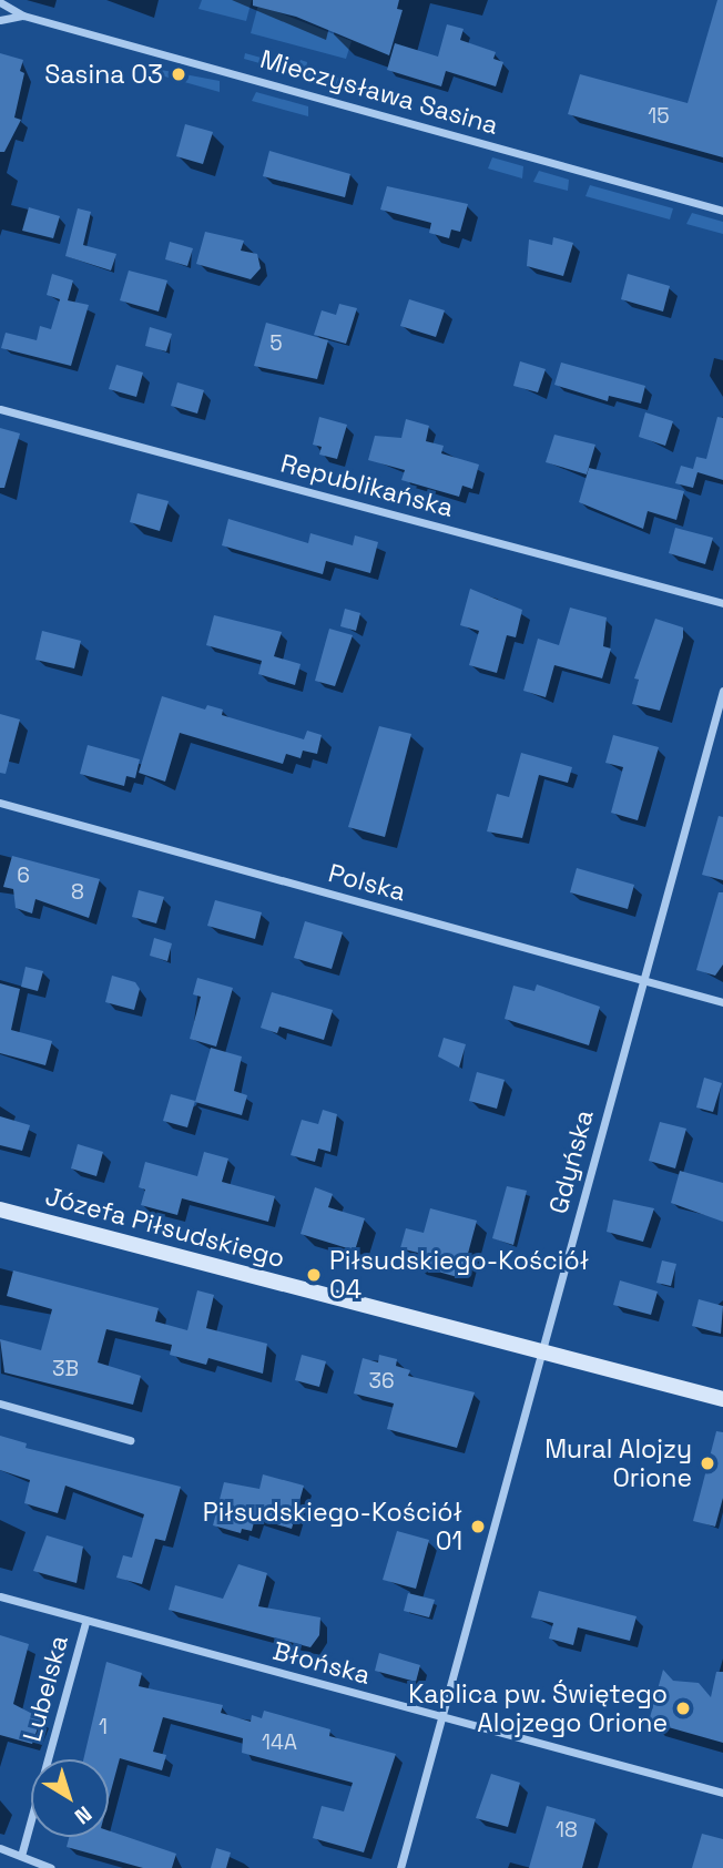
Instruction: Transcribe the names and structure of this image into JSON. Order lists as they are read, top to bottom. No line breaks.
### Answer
{"streets":{"street":["Mieczysława Sasina","Republikańska","Polska","Gdyńska","Józefa Piłsudskiego","Błońska","Lubelska"]},"crossings":[["Polska","Gdyńska"],["Gdyńska","Józefa Piłsudskiego"],["Gdyńska","Błońska"],["Błońska","Lubelska"]],"places":["Sasina 03","Piłsudskiego-Kościół 04","Mural Alojzy Orione","Piłsudskiego-Kościół 01","Kaplica pw. Świętego Alojzego Orione"],"house_numbers":["15","5","6","8","3B","36","1","14A","18"],"north":"bottom right"}
